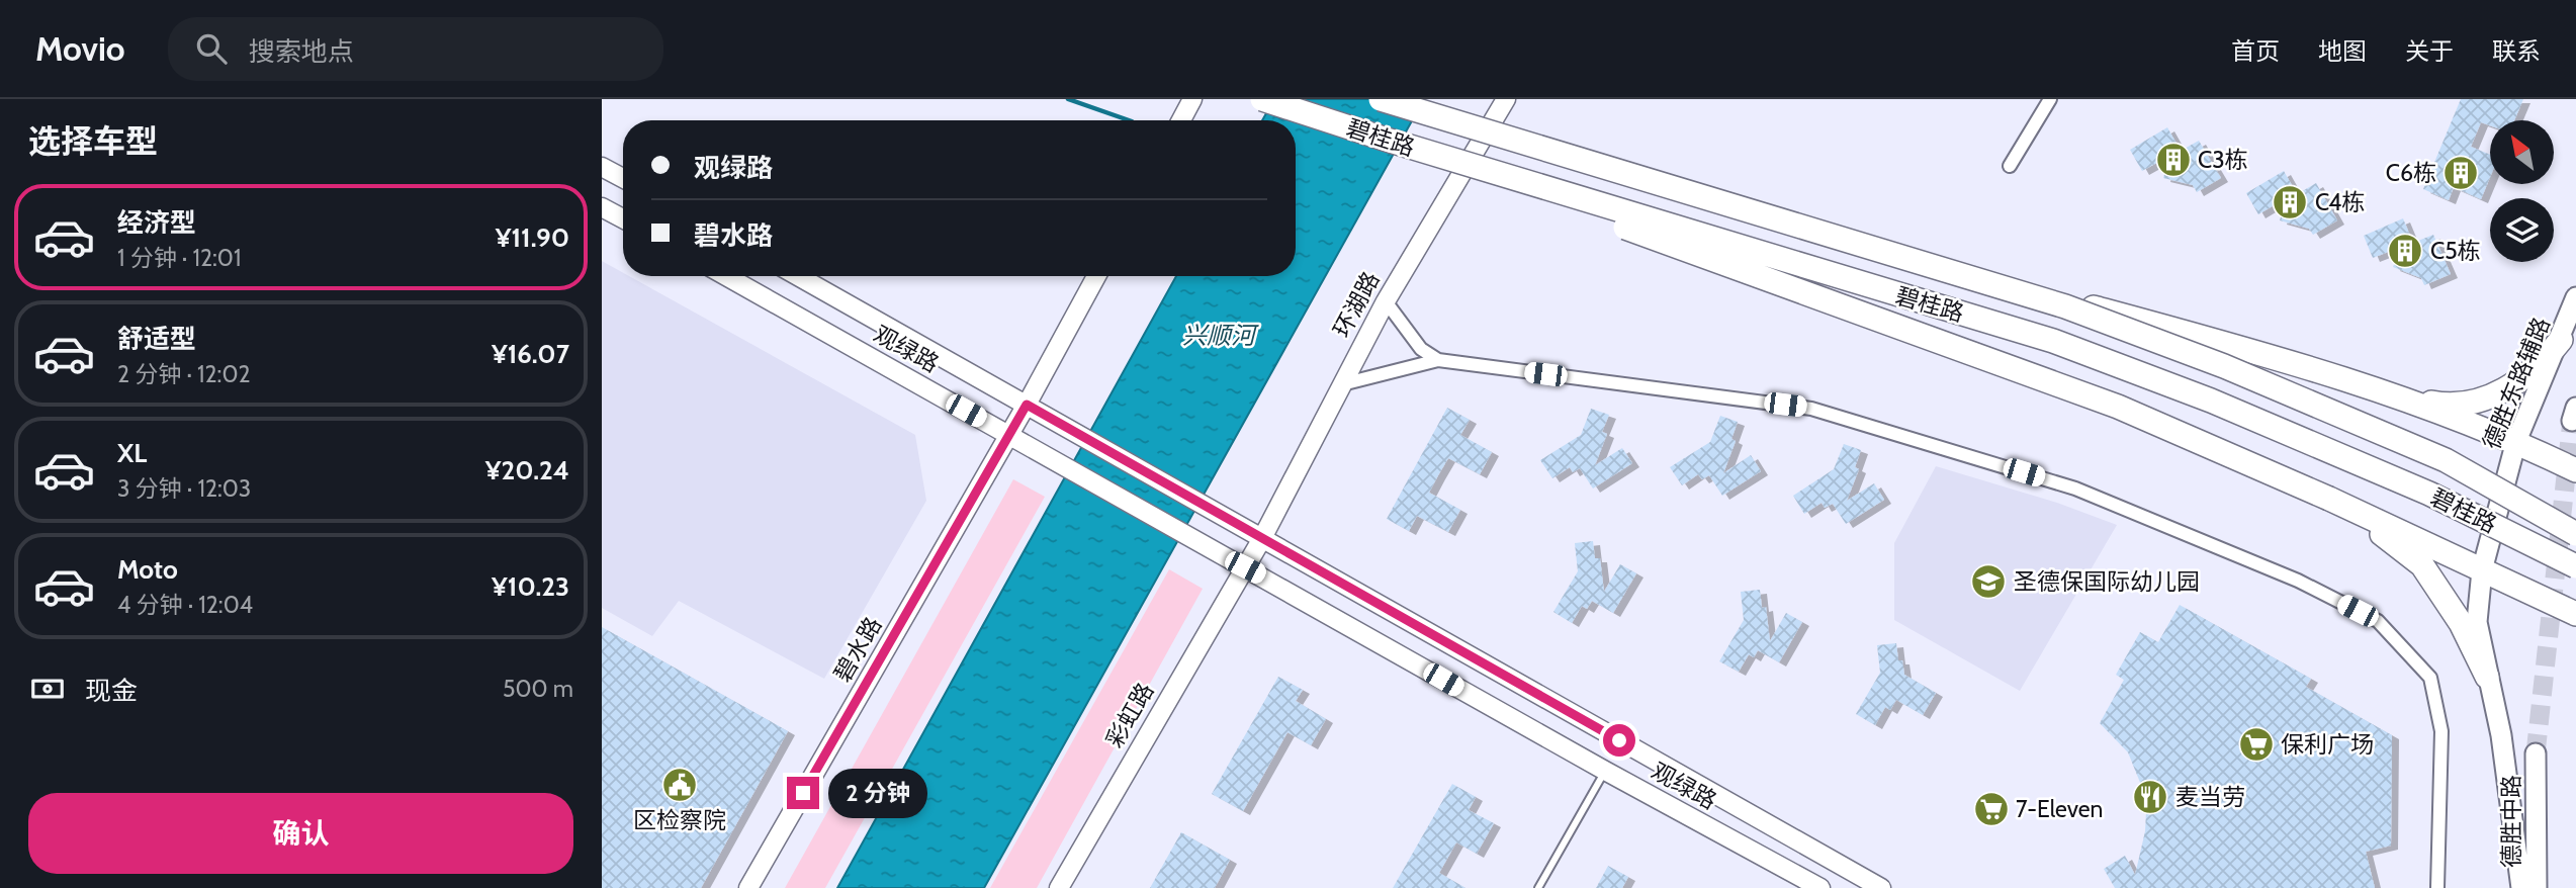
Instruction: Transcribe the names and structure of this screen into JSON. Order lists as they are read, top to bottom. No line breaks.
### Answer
{"streets":{"highway":["碧桂路"],"main road":["环湖路","观绿路","德胜东路辅路","碧水路","彩虹路","德胜中路"]},"crossings":[["环湖路","观绿路"],["环湖路","彩虹路"],["观绿路","碧水路"],["观绿路","彩虹路"]],"water":["兴顺河"],"places":{"building":["C3栋","C6栋","C4栋","C5栋"],"school or university":["圣德保国际幼儿园"],"supermarket":["保利广场","7-Eleven"],"public building":["区检察院"],"restaurant":["麦当劳"]},"north":"top left","page":{"header":"Movio","search":"搜索地点","nav":["首页","地图","关于","联系"],"heading":"选择车型","banner":["观绿路","碧水路"],"list":[{"name":"经济型","note":"1 分钟 · 12:01","value":"¥11.90"},{"name":"舒适型","note":"2 分钟 · 12:02","value":"¥16.07"},{"name":"XL","note":"3 分钟 · 12:03","value":"¥20.24"},{"name":"Moto","note":"4 分钟 · 12:04","value":"¥10.23"}],"pay":["现金","500 m"],"bubble":"2 分钟","buttons":"确认"}}
